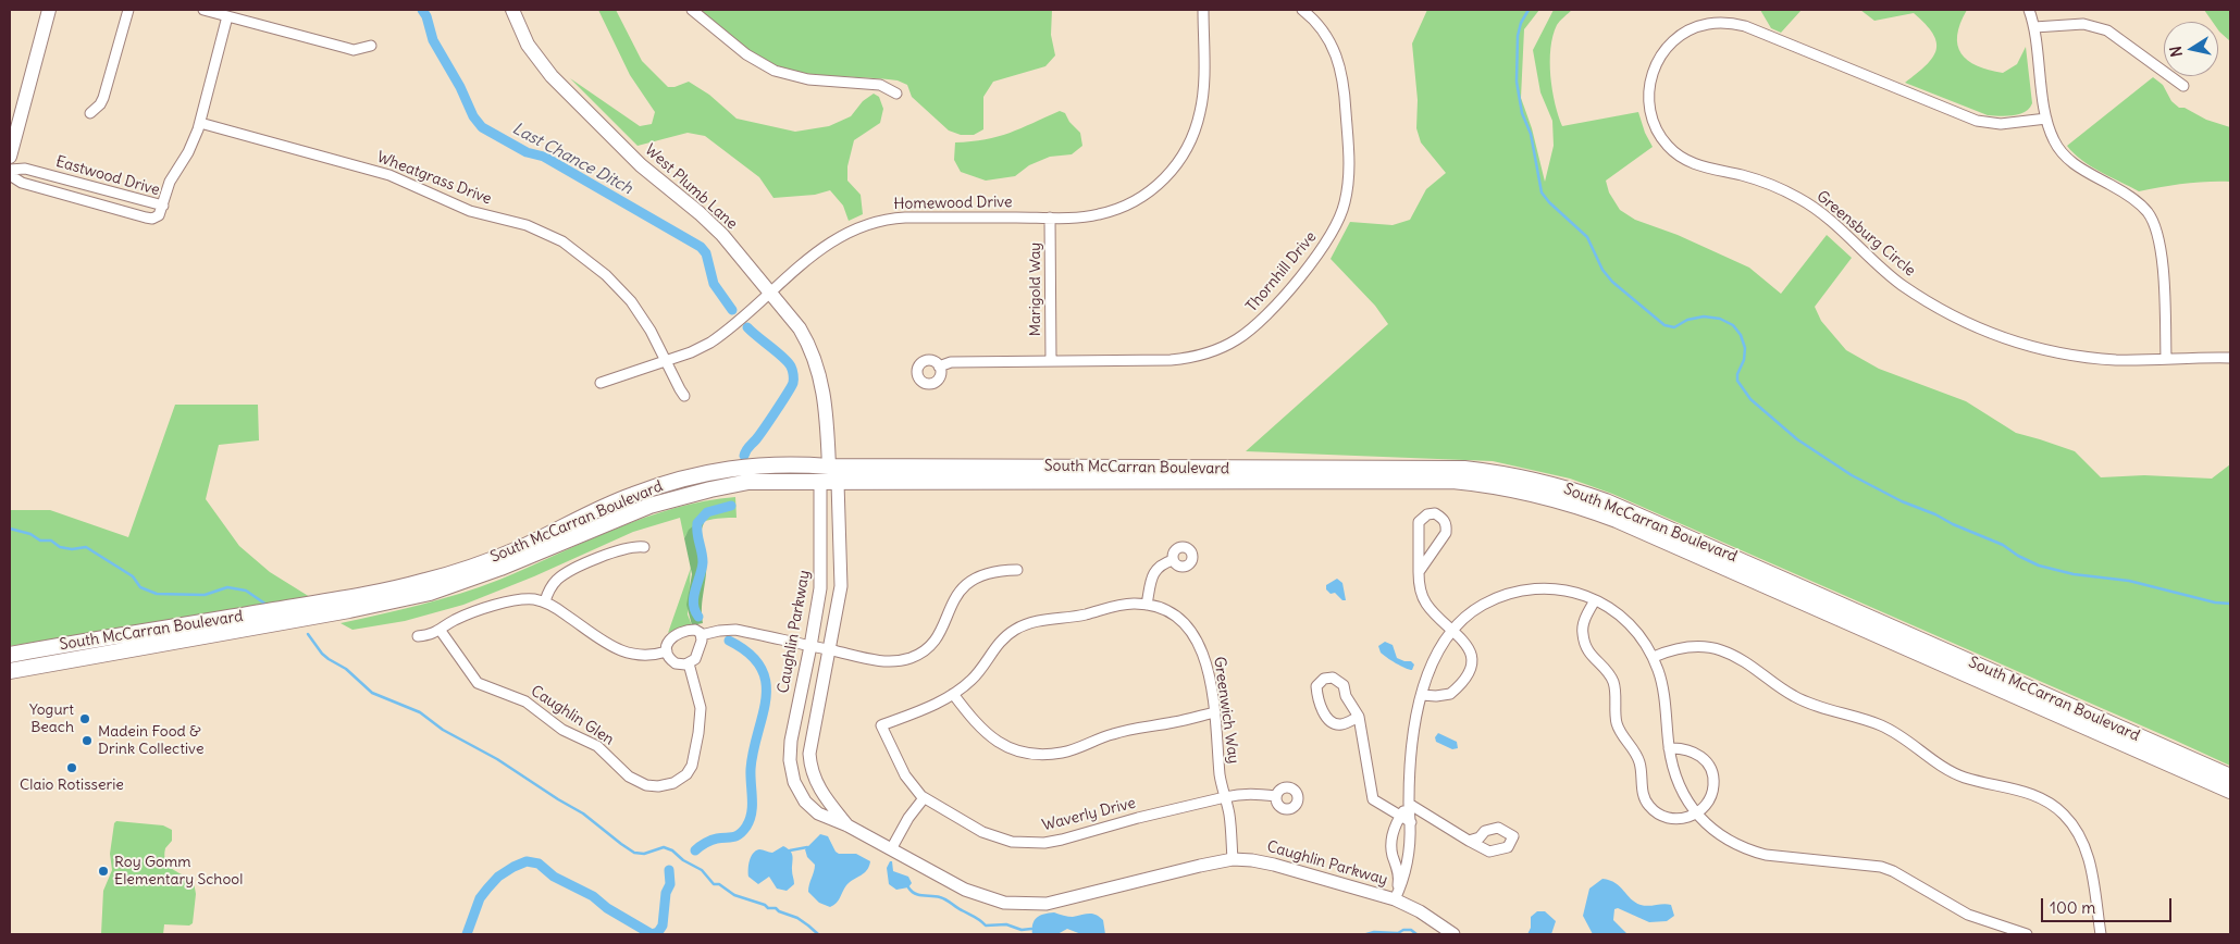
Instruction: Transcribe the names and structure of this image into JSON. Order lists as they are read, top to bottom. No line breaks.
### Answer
{"streets":{"main road":["West Plumb Lane","South McCarran Boulevard","Caughlin Parkway"],"street":["Eastwood Drive","Wheatgrass Drive","Homewood Drive","Greensburg Circle","Thornhill Drive","Marigold Way","Greenwich Way","Caughlin Glen","Waverly Drive"]},"crossings":[["Wheatgrass Drive","Homewood Drive"],["West Plumb Lane","Homewood Drive"],["West Plumb Lane","South McCarran Boulevard"],["West Plumb Lane","Caughlin Parkway"],["Homewood Drive","Marigold Way"],["Thornhill Drive","Marigold Way"],["South McCarran Boulevard","Caughlin Parkway"],["Caughlin Parkway","Greenwich Way"],["Greenwich Way","Waverly Drive"]],"water":["Last Chance Ditch"],"places":["Yogurt Beach","Madein Food & Drink Collective","Claio Rotisserie","Roy Gomm Elementary School"],"scale_bar":"100 m","north":"left"}
